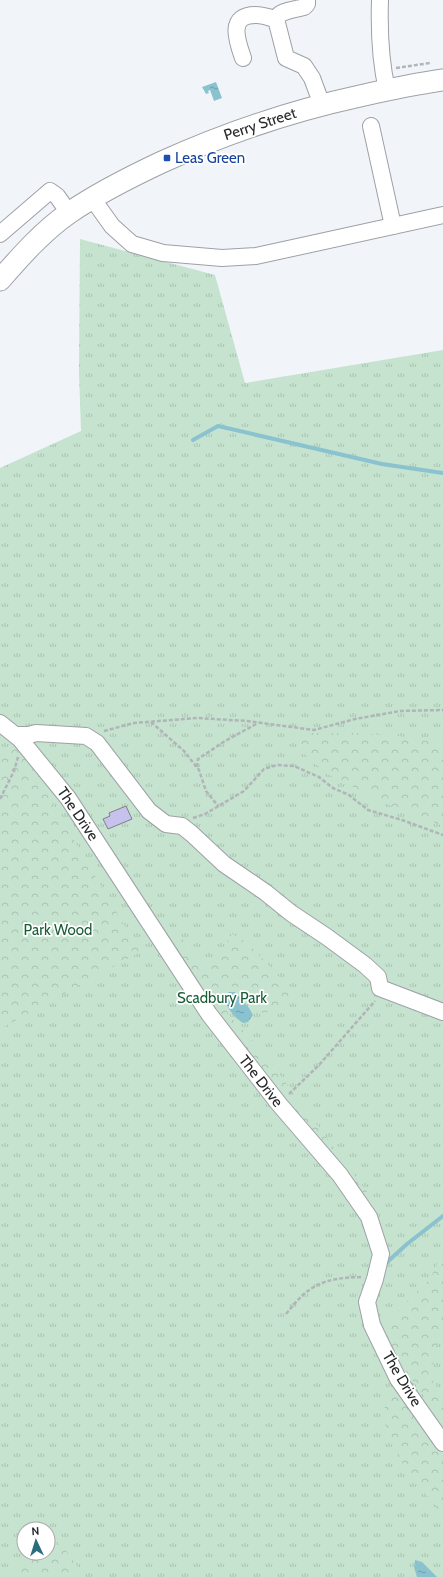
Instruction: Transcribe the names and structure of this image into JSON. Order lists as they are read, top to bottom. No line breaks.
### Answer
{"streets":{"main road":["Perry Street"],"street":["The Drive"]},"parks":["Park Wood","Scadbury Park"],"places":{"transit":["Leas Green"]},"north":"top"}
